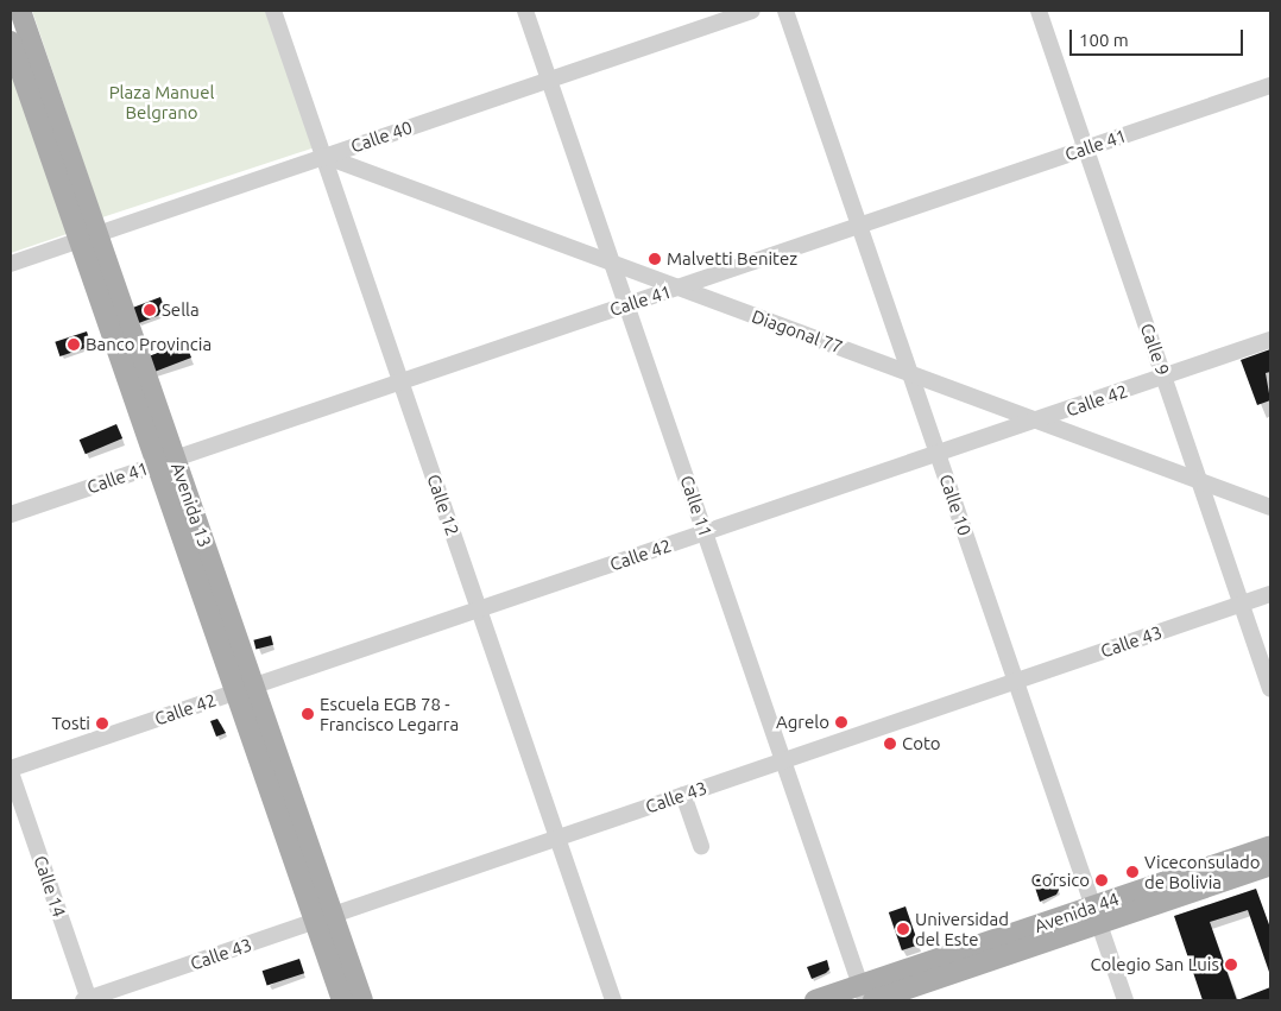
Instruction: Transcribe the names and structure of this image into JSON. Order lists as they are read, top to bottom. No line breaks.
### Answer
{"streets":{"main road":["Avenida 13","Avenida 44"],"street":["Calle 40","Calle 41","Diagonal 77","Calle 9","Calle 42","Calle 12","Calle 10","Calle 11","Calle 43","Calle 14"]},"crossings":[["Calle 40","Diagonal 77"],["Calle 40","Avenida 13"],["Calle 40","Calle 12"],["Calle 40","Calle 11"],["Calle 41","Diagonal 77"],["Calle 41","Calle 9"],["Calle 41","Avenida 13"],["Calle 41","Calle 12"],["Calle 41","Calle 10"],["Calle 41","Calle 11"],["Diagonal 77","Calle 9"],["Diagonal 77","Calle 42"],["Diagonal 77","Calle 12"],["Diagonal 77","Calle 10"],["Diagonal 77","Calle 11"],["Calle 9","Calle 42"],["Calle 9","Calle 43"],["Calle 42","Avenida 13"],["Calle 42","Calle 12"],["Calle 42","Calle 10"],["Calle 42","Calle 11"],["Calle 42","Calle 14"],["Avenida 13","Calle 43"],["Calle 12","Calle 43"],["Calle 10","Calle 43"],["Calle 10","Avenida 44"],["Calle 11","Calle 43"],["Calle 11","Avenida 44"],["Calle 43","Calle 14"]],"parks":["Plaza Manuel Belgrano"],"places":["Malvetti Benitez","Sella","Banco Provincia","Escuela EGB 78 - Francisco Legarra","Agrelo","Tosti","Coto","Viceconsulado de Bolivia","Corsico","Universidad del Este","Colegio San Luis"],"scale_bar":"100 m"}
